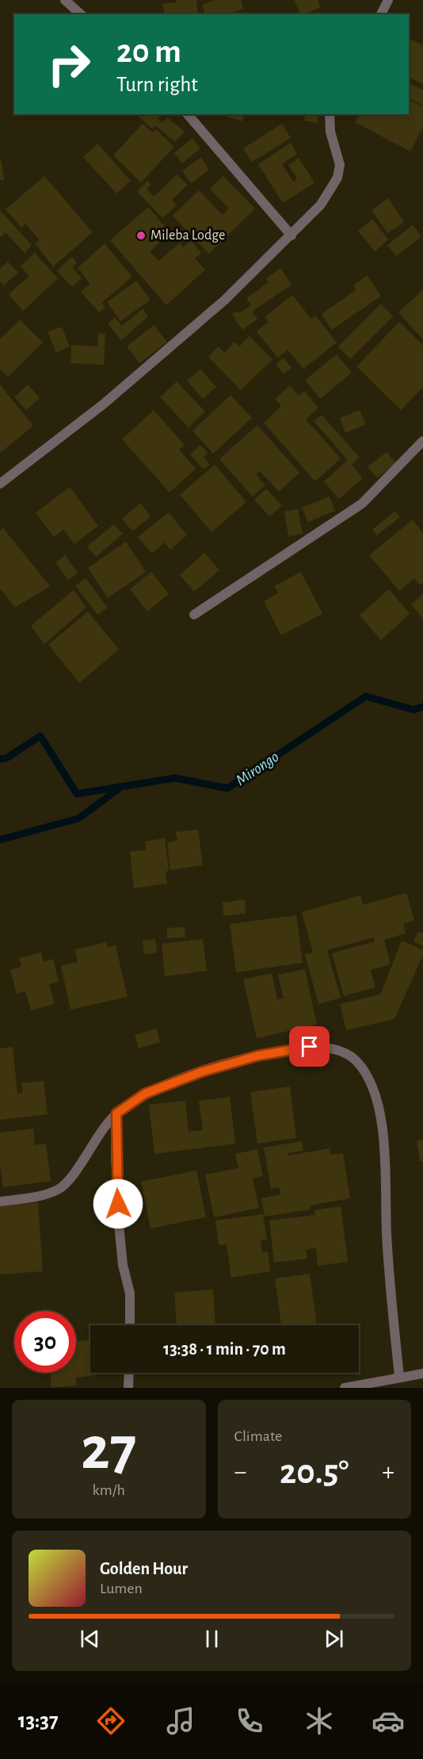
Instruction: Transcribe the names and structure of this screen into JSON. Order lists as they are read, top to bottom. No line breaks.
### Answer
{"water":["Mirongo"],"places":["Mileba Lodge"],"page":{"turn":["20 m","Turn right"],"limit":"30","trip":"13:38 · 1 min · 70 m","tile":[["27","km/h"],"Climate"],"heat":["−","20.5°","+"],"song":["Golden Hour","Lumen"],"tabs":"13:37"}}
